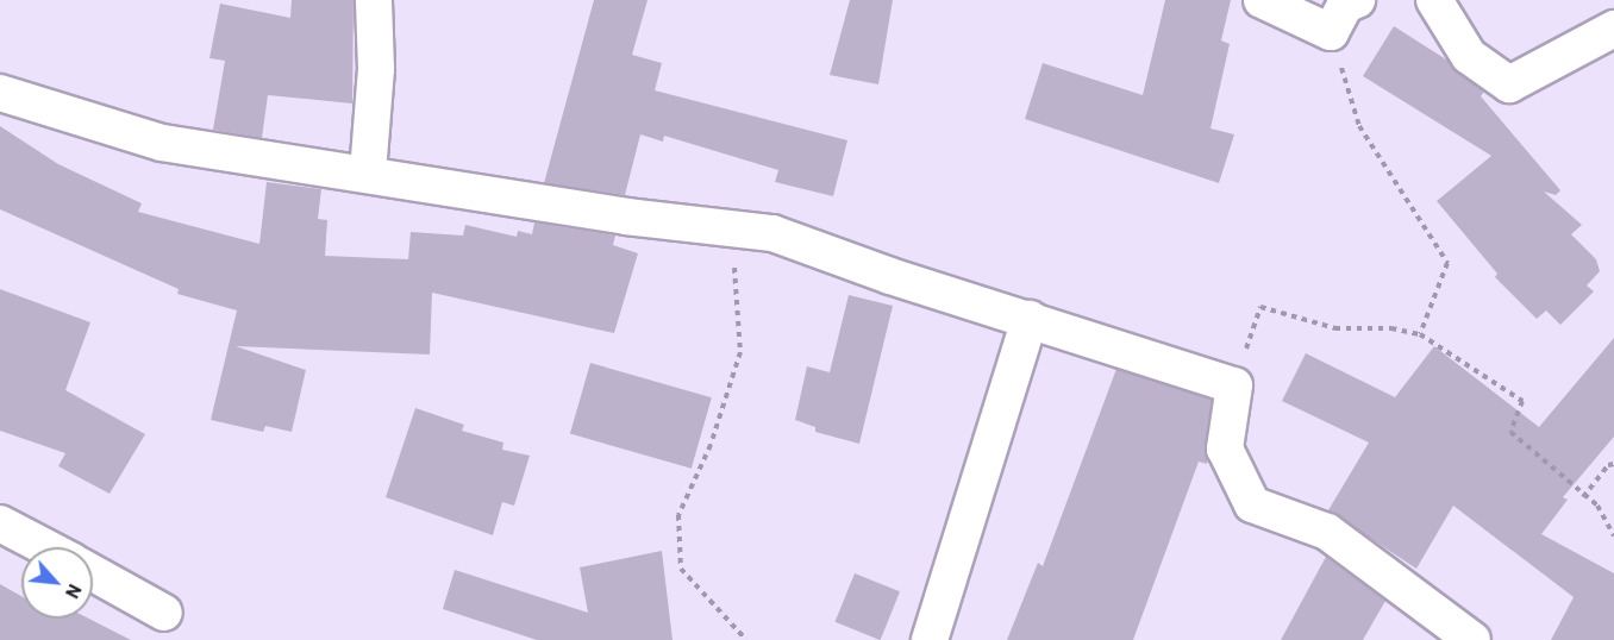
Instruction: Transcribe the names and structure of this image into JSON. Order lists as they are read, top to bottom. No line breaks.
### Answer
{"north":"bottom right"}
